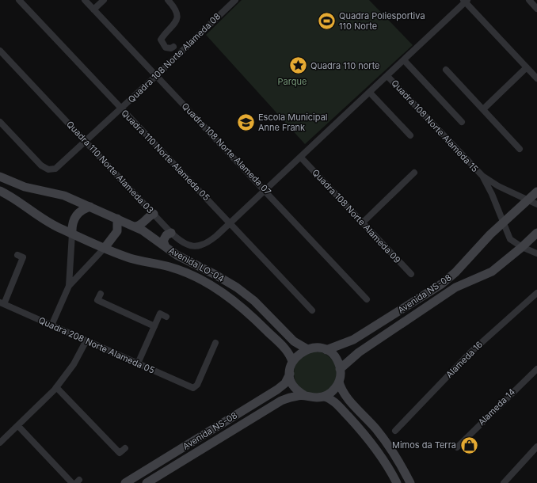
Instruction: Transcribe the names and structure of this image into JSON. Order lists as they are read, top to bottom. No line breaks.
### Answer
{"streets":{"street":["Quadra 108 Norte Alameda 08","Quadra 108 Norte Alameda 15","Quadra 108 Norte Alameda 07","Quadra 110 Norte Alameda 05","Quadra 110 Norte Alameda 03","Quadra 108 Norte Alameda 09","Avenida LO-04","Avenida NS-08","Quadra 208 Norte Alameda 05","Alameda 16","Alameda 14"]},"crossings":[["Quadra 108 Norte Alameda 08","Quadra 108 Norte Alameda 07"],["Quadra 108 Norte Alameda 08","Quadra 110 Norte Alameda 05"],["Quadra 108 Norte Alameda 08","Quadra 110 Norte Alameda 03"],["Quadra 108 Norte Alameda 15","Quadra 110 Norte Alameda 03"],["Quadra 108 Norte Alameda 07","Quadra 110 Norte Alameda 03"],["Quadra 110 Norte Alameda 05","Quadra 110 Norte Alameda 03"],["Quadra 110 Norte Alameda 03","Quadra 108 Norte Alameda 09"],["Avenida LO-04","Avenida NS-08"]],"parks":["Parque"],"places":{"sports":["Quadra Poliesportiva 110 Norte"],"place":["Quadra 110 norte"],"school or university":["Escola Municipal Anne Frank"],"shop":["Mimos da Terra"]}}
